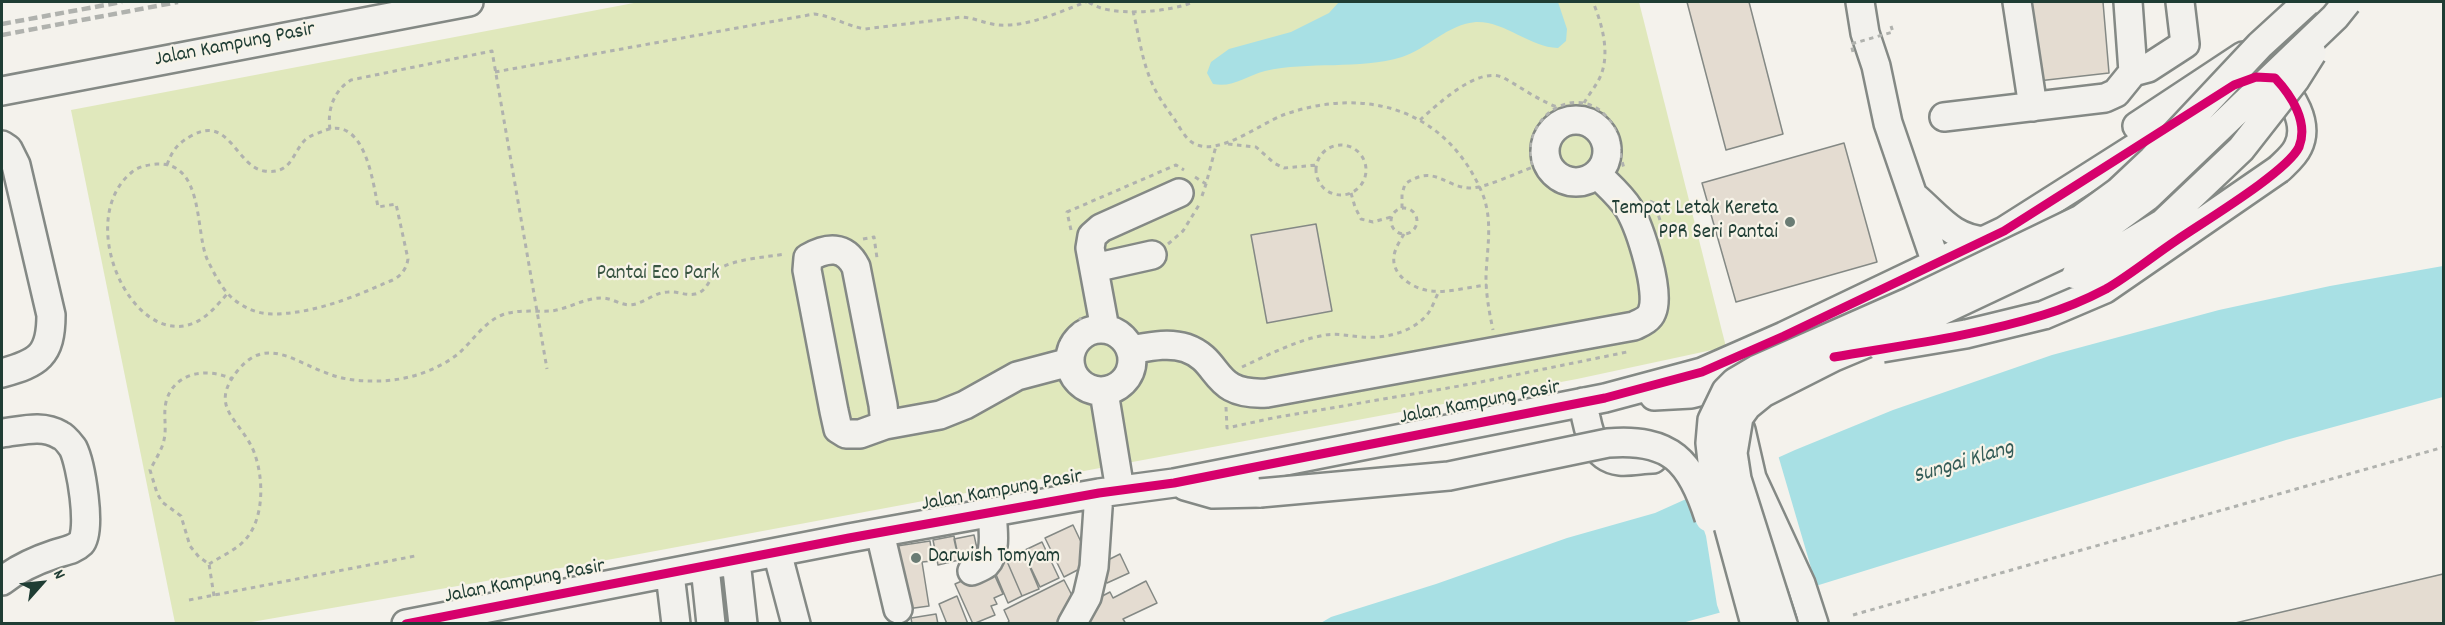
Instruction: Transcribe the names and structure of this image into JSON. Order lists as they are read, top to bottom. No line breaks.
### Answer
{"streets":{"street":["Jalan Kampung Pasir"]},"water":["Sungai Klang"],"parks":["Pantai Eco Park"],"places":["Tempat Letak Kereta PPR Seri Pantai","Darwish Tomyam"],"north":"top right"}
